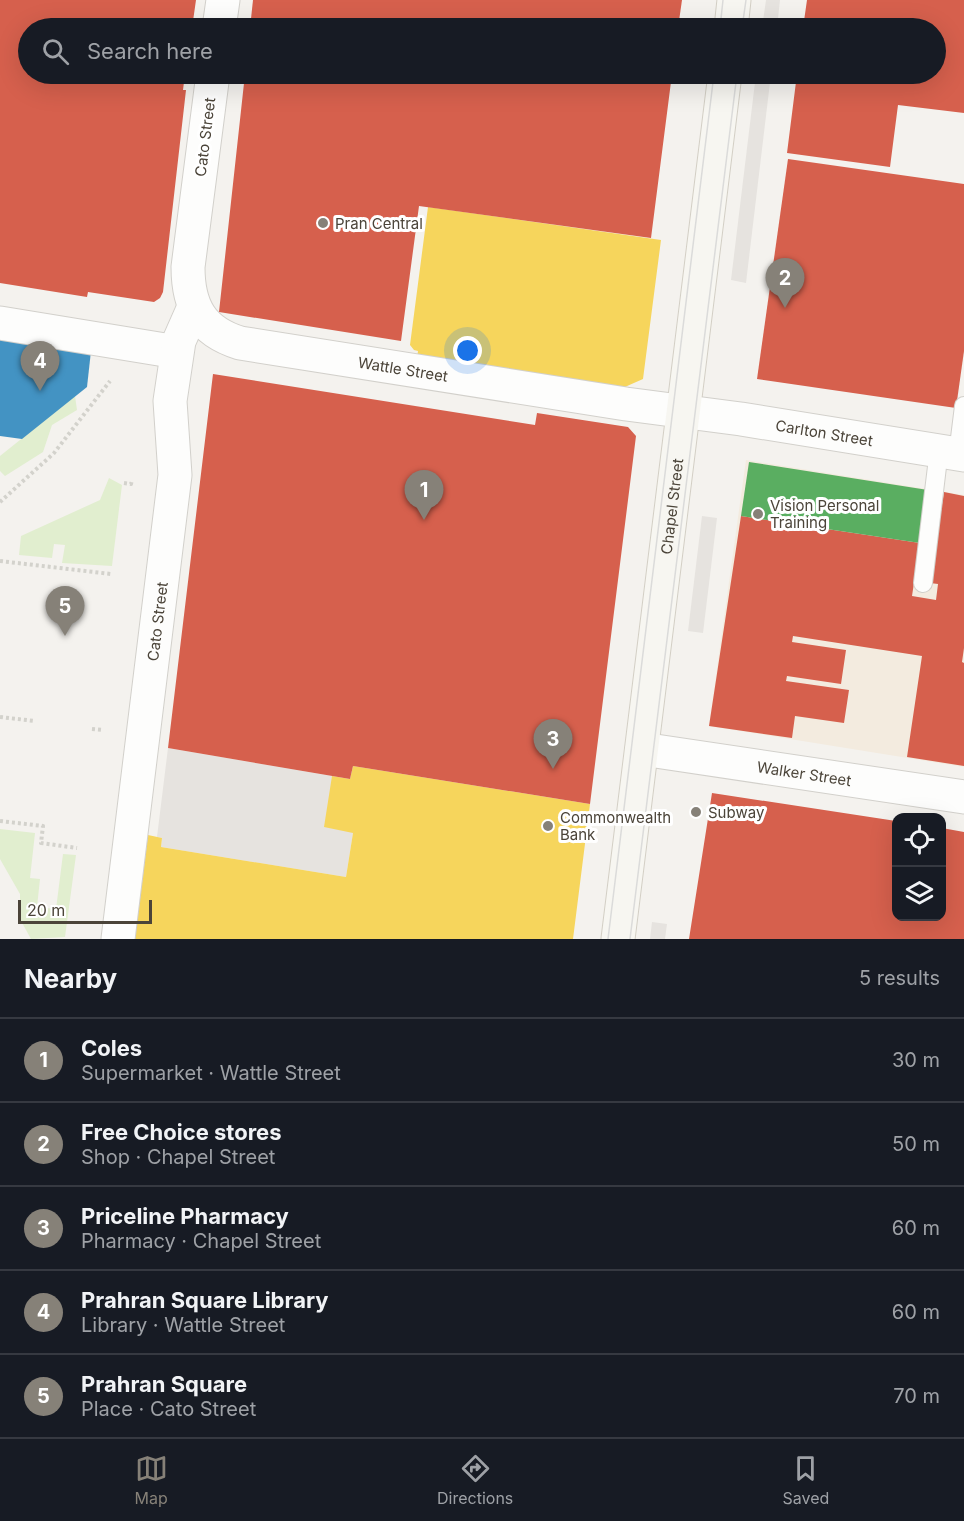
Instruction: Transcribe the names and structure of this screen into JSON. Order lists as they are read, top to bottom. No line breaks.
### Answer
{"streets":{"street":["Cato Street","Wattle Street","Carlton Street","Chapel Street","Walker Street"]},"crossings":[["Cato Street","Wattle Street"],["Wattle Street","Carlton Street"],["Wattle Street","Chapel Street"],["Carlton Street","Chapel Street"],["Chapel Street","Walker Street"]],"places":["Pran Central","Vision Personal Training","Subway","Commonwealth Bank"],"scale_bar":"20 m","page":{"search":"Search here","pins":["2","4","1","5","3"],"scale":"20 m","heading":["Nearby","5 results"],"list":[{"mark":"1","name":"Coles","note":"Supermarket · Wattle Street","value":"30 m"},{"mark":"2","name":"Free Choice stores","note":"Shop · Chapel Street","value":"50 m"},{"mark":"3","name":"Priceline Pharmacy","note":"Pharmacy · Chapel Street","value":"60 m"},{"mark":"4","name":"Prahran Square Library","note":"Library · Wattle Street","value":"60 m"},{"mark":"5","name":"Prahran Square","note":"Place · Cato Street","value":"70 m"}],"nav":["Map","Directions","Saved"]}}
